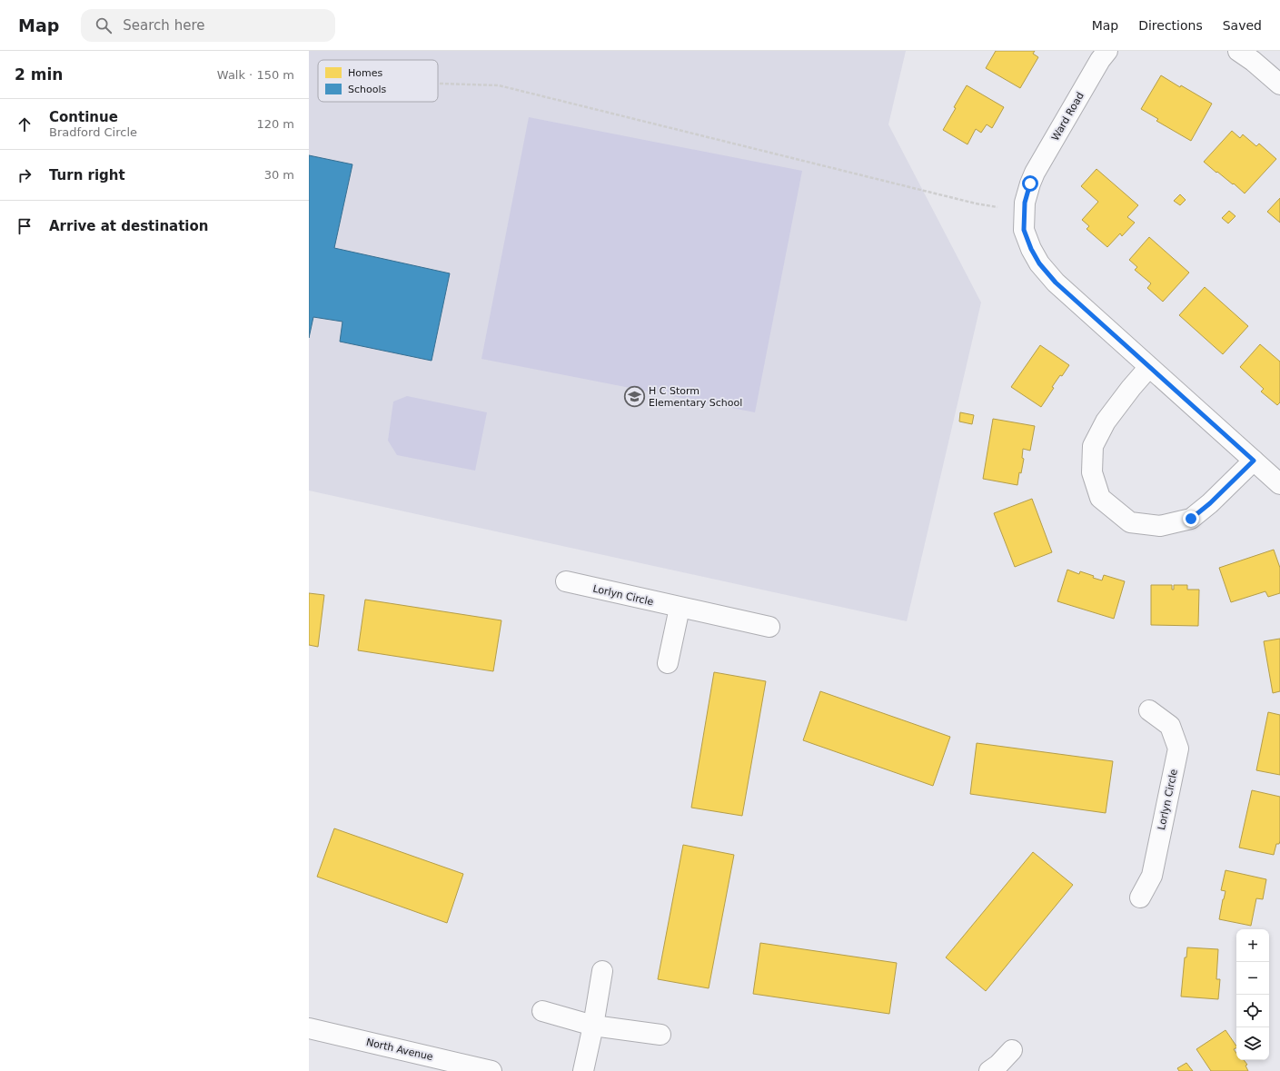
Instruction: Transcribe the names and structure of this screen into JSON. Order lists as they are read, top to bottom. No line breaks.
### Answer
{"streets":{"street":["Ward Road","Lorlyn Circle","North Avenue"]},"places":{"school or university":["H C Storm Elementary School"]},"legend":["Homes","Schools"],"page":{"header":"Map","search":"Search here","nav":["Map","Directions","Saved"],"heading":["2 min","Walk · 150 m"],"list":[["Continue","Bradford Circle","120 m"],["Turn right","30 m"],"Arrive at destination"],"map_buttons":["+","−"]}}
